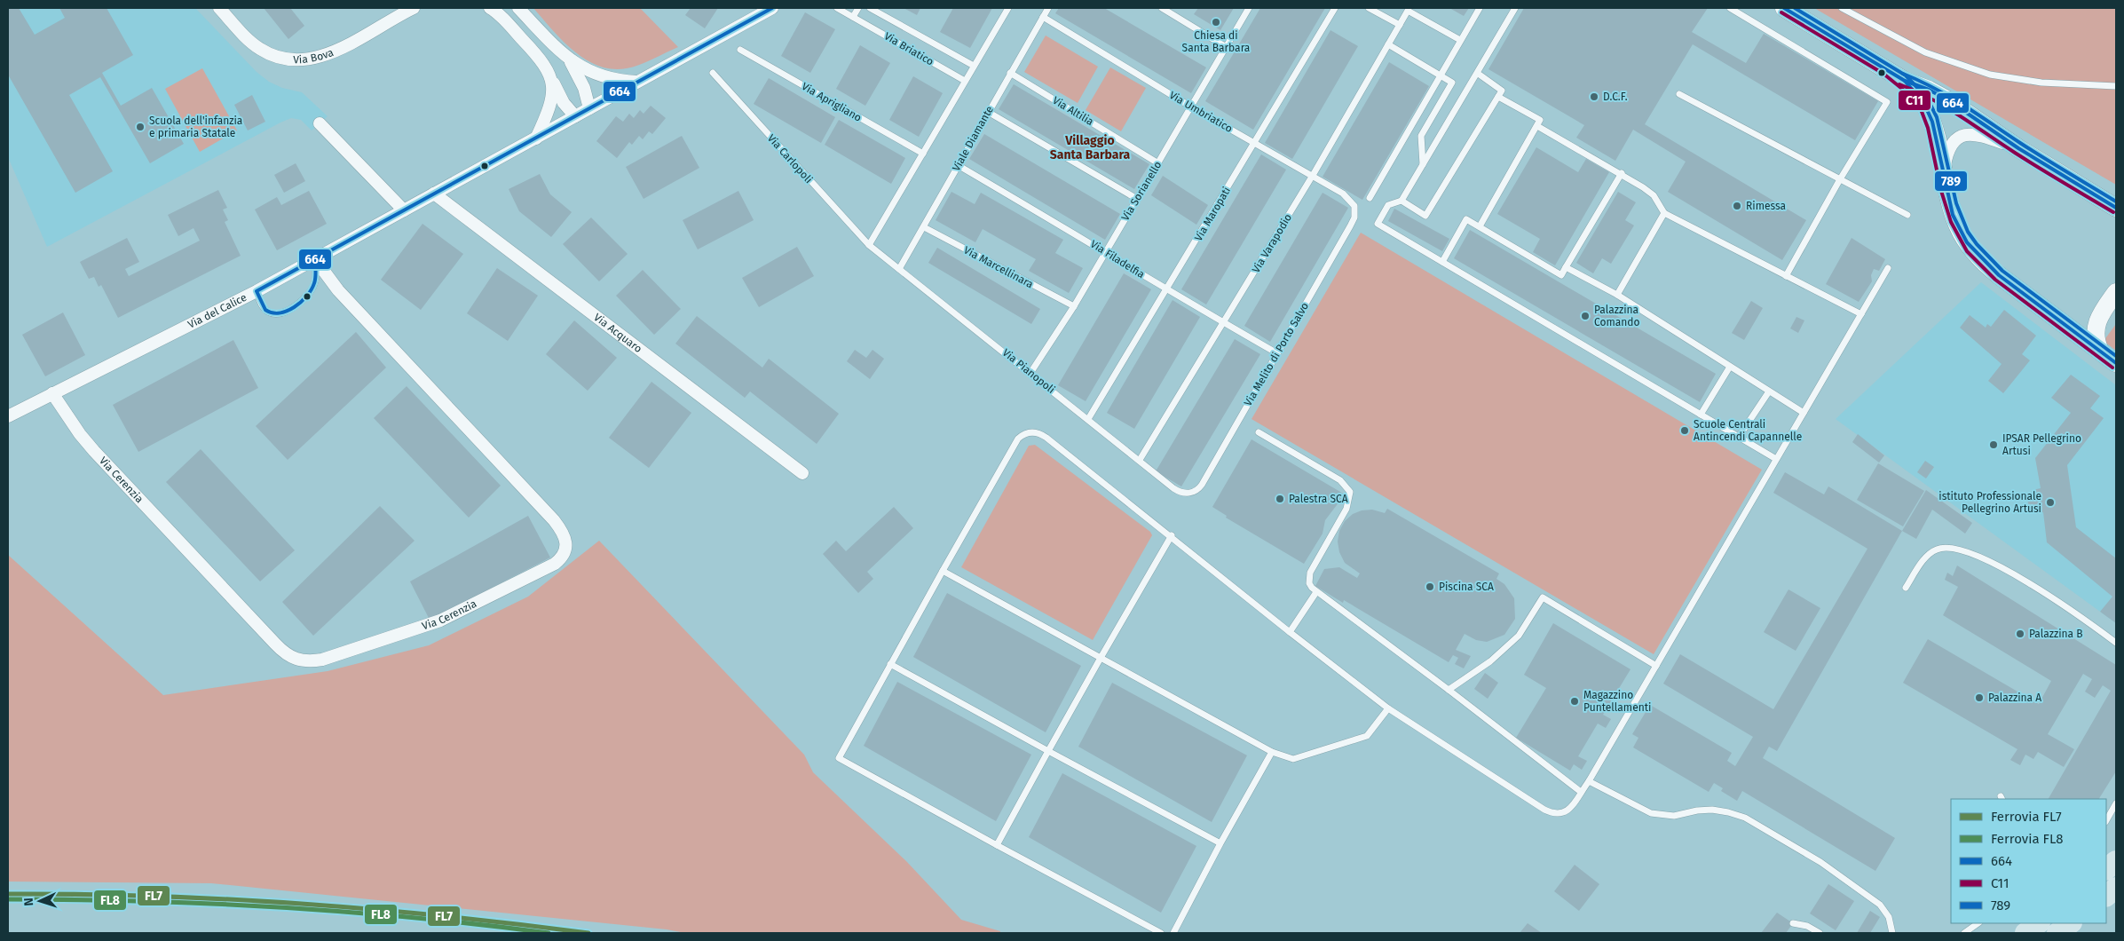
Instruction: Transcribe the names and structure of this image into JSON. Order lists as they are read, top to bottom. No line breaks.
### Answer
{"streets":{"street":["Via Bova","Via del Calice","Via Acquaro","Via Cerenzia"],"lane":["Via Briatico","Via Aprigliano","Via Altilia","Via Umbriatico","Viale Diamante","Via Carlopoli","Via Sorianello","Via Maropati","Via Varapodio","Via Filadelfia","Via Marcellinara","Via Melito di Porto Salvo","Via Pianopoli"]},"crossings":[["Via Altilia","Viale Diamante"],["Via Altilia","Via Sorianello"],["Via Umbriatico","Viale Diamante"],["Via Umbriatico","Via Sorianello"],["Via Umbriatico","Via Maropati"],["Via Umbriatico","Via Varapodio"],["Via Umbriatico","Via Melito di Porto Salvo"],["Viale Diamante","Via Filadelfia"],["Viale Diamante","Via Marcellinara"],["Viale Diamante","Via Pianopoli"],["Via Carlopoli","Via Pianopoli"],["Via Sorianello","Via Filadelfia"],["Via Sorianello","Via Marcellinara"],["Via Sorianello","Via Pianopoli"],["Via Maropati","Via Filadelfia"],["Via Maropati","Via Pianopoli"],["Via Varapodio","Via Filadelfia"],["Via Varapodio","Via Pianopoli"],["Via Filadelfia","Via Melito di Porto Salvo"],["Via del Calice","Via Acquaro"],["Via del Calice","Via Cerenzia"],["Via Melito di Porto Salvo","Via Pianopoli"]],"districts":["Villaggio Santa Barbara"],"places":["Chiesa di Santa Barbara","D.C.F.","Scuola dell'infanzia e primaria Statale","Rimessa","Palazzina Comando","Scuole Centrali Antincendi Capannelle","IPSAR Pellegrino Artusi","Palestra SCA","istituto Professionale Pellegrino Artusi","Piscina SCA","Palazzina B","Palazzina A","Magazzino Puntellamenti"],"lines":["transit line 664","transit line 789","transit line C11","rail line FL7","rail line FL8"],"legend":["Ferrovia FL7","Ferrovia FL8","664","C11","789"],"north":"left"}
